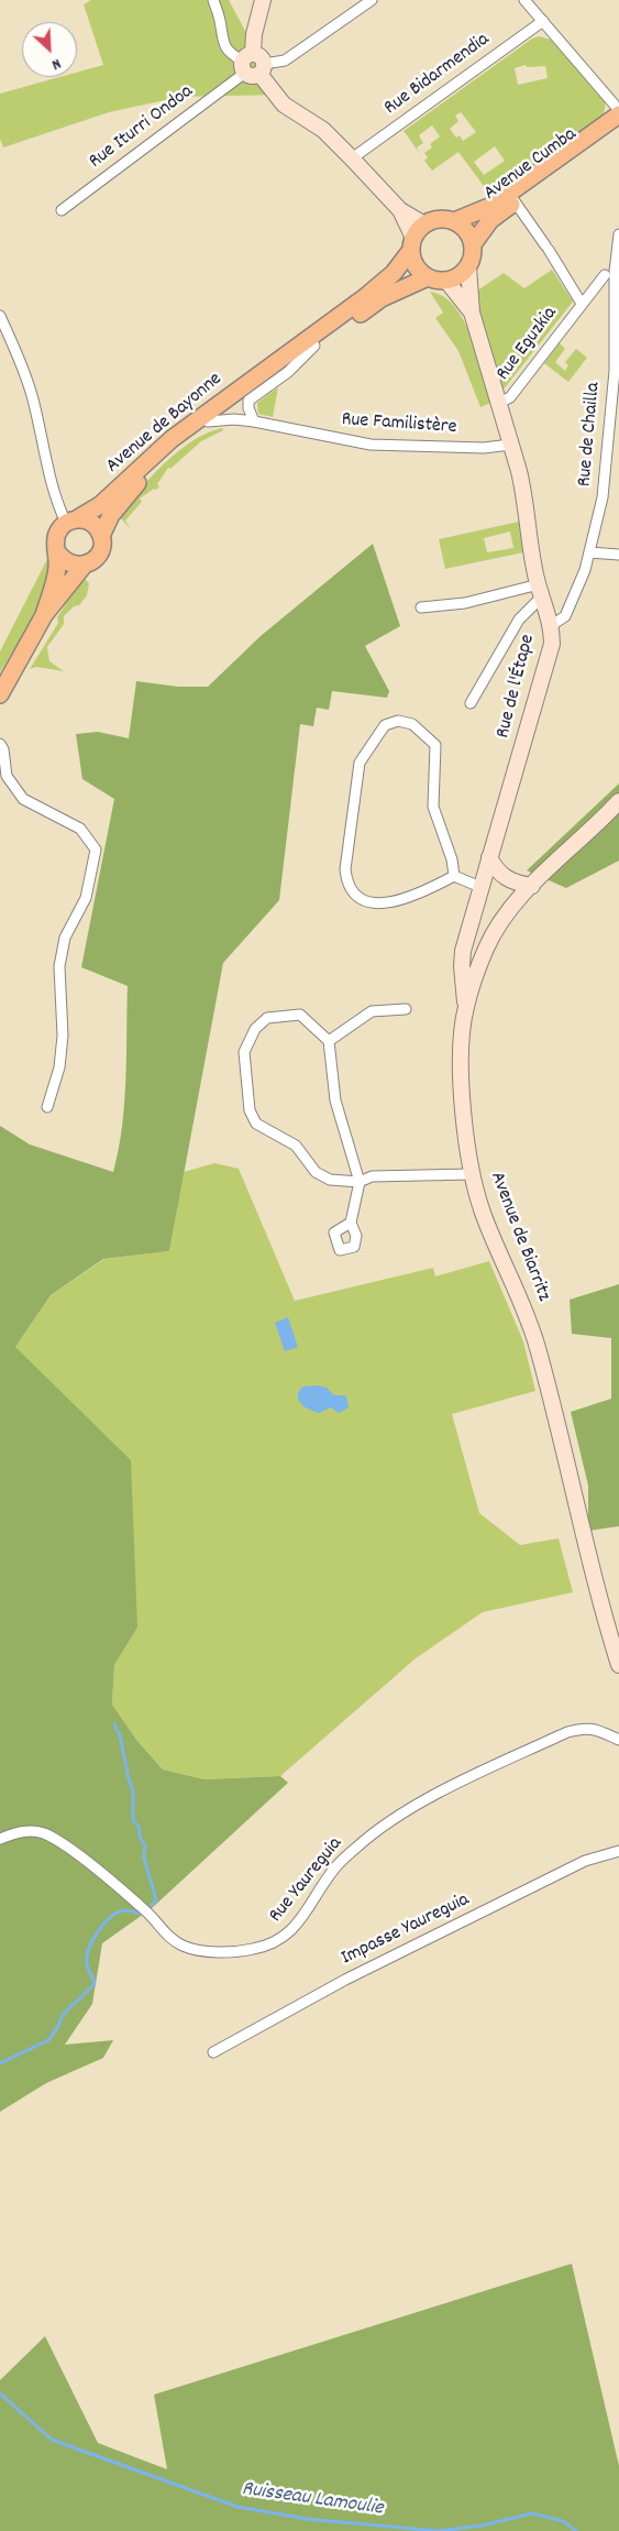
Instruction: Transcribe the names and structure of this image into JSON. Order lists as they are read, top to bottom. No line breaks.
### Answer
{"streets":{"main road":["Avenue Cumba","Avenue de Bayonne"],"street":["Rue Bidarmendia","Rue Iturri Ondoa","Rue Eguzkia","Rue Familistère","Rue de Chailla","Rue de l'Étape","Avenue de Biarritz","Rue Yaureguia","Impasse Yaureguia"]},"crossings":[["Avenue Cumba","Rue Eguzkia"],["Avenue Cumba","Avenue de Bayonne"],["Rue Eguzkia","Rue de l'Étape"],["Avenue de Bayonne","Rue Familistère"],["Rue Familistère","Rue de l'Étape"],["Rue de Chailla","Rue de l'Étape"],["Rue de l'Étape","Avenue de Biarritz"]],"water":["Ruisseau Lamoulie"],"north":"bottom right"}
